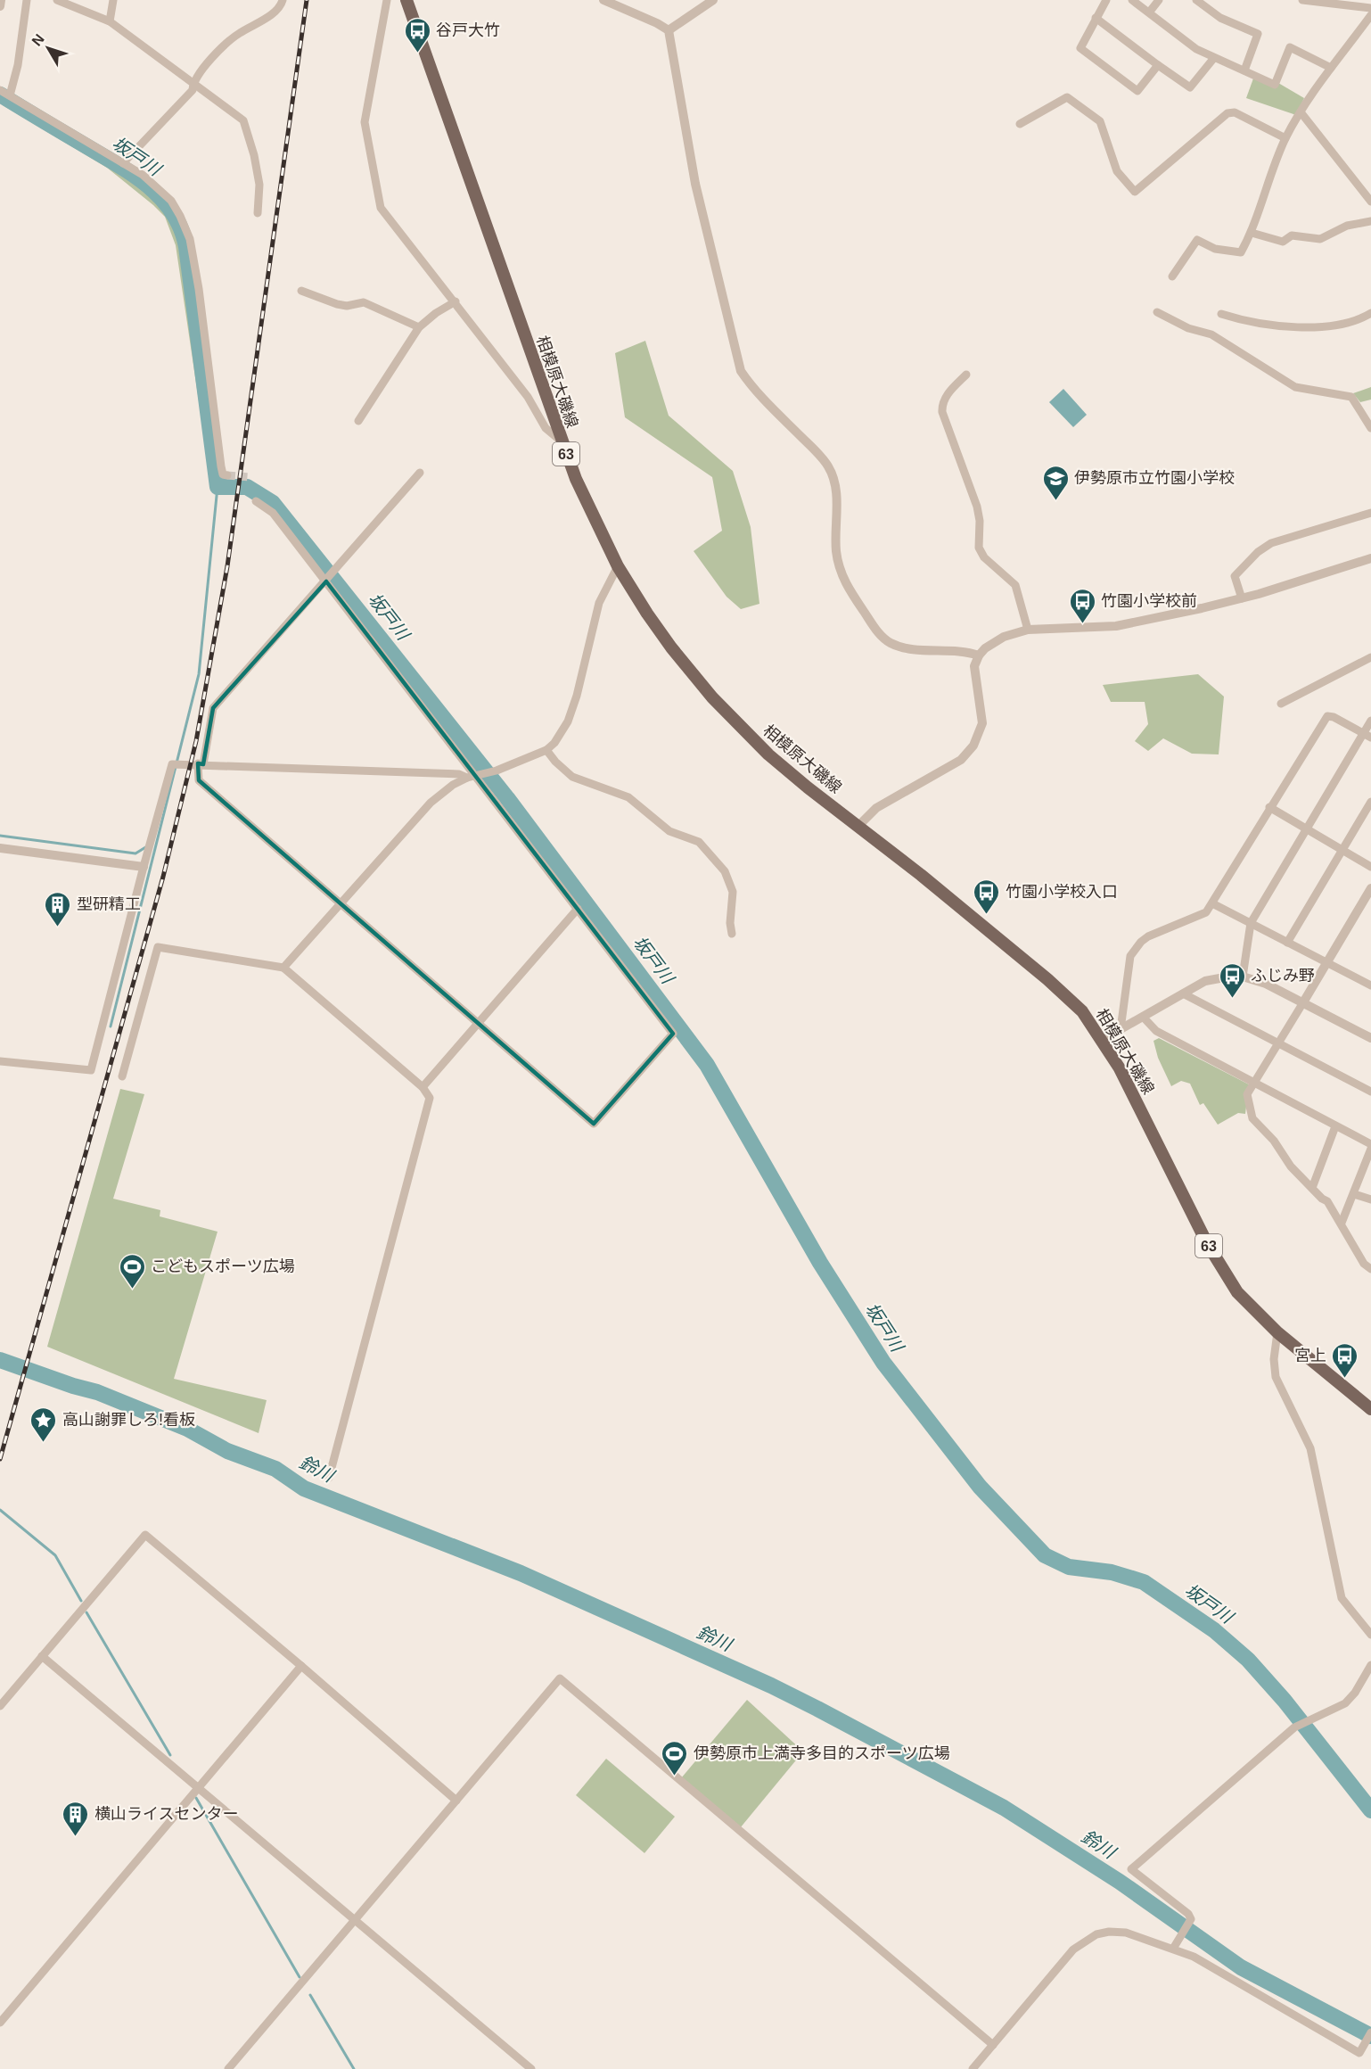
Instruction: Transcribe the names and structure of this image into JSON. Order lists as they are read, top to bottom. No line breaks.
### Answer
{"streets":{"main road":["相模原大磯線","63"]},"water":["坂戸川","鈴川"],"places":{"bus stop":["谷戸大竹","竹園小学校前","竹園小学校入口","ふじみ野","宮上"],"school or university":["伊勢原市立竹園小学校"],"building":["型研精工","横山ライスセンター"],"sports":["こどもスポーツ広場","伊勢原市上満寺多目的スポーツ広場"],"place":["高山謝罪しろ!看板"]},"north":"top left"}
